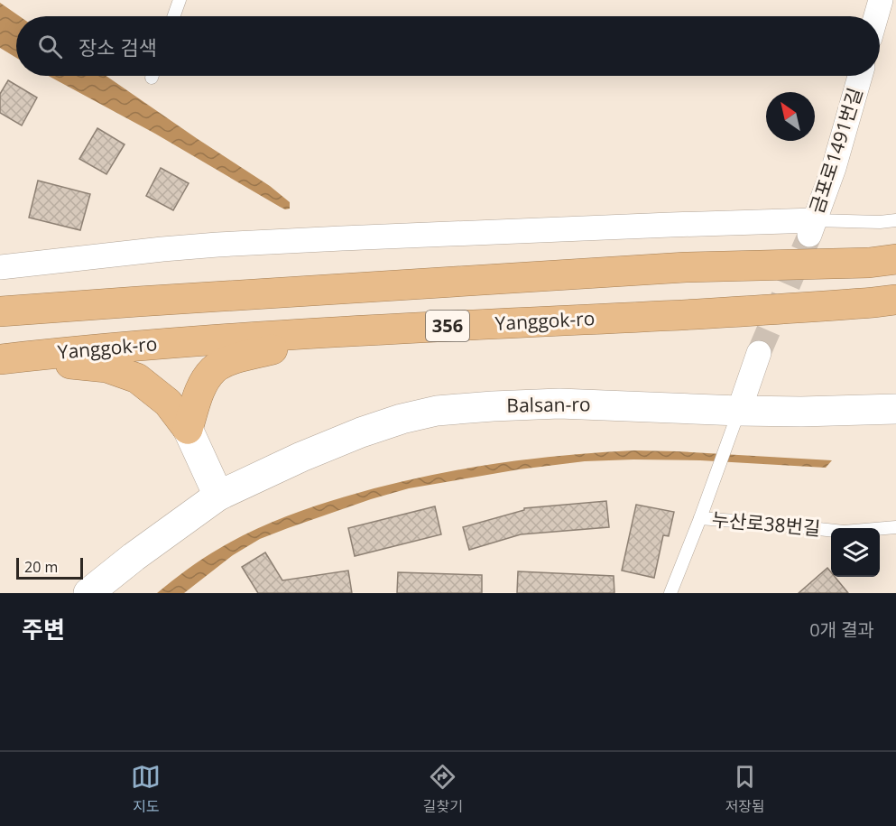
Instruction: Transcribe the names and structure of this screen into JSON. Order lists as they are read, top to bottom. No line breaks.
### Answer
{"streets":{"highway":["Yanggok-ro","356"],"street":["금포로1491번길","Balsan-ro"],"lane":["누산로38번길"]},"scale_bar":"20 m","north":"top left","page":{"search":"장소 검색","scale":"20 m","heading":["주변","0개 결과"],"nav":["지도","길찾기","저장됨"]}}
